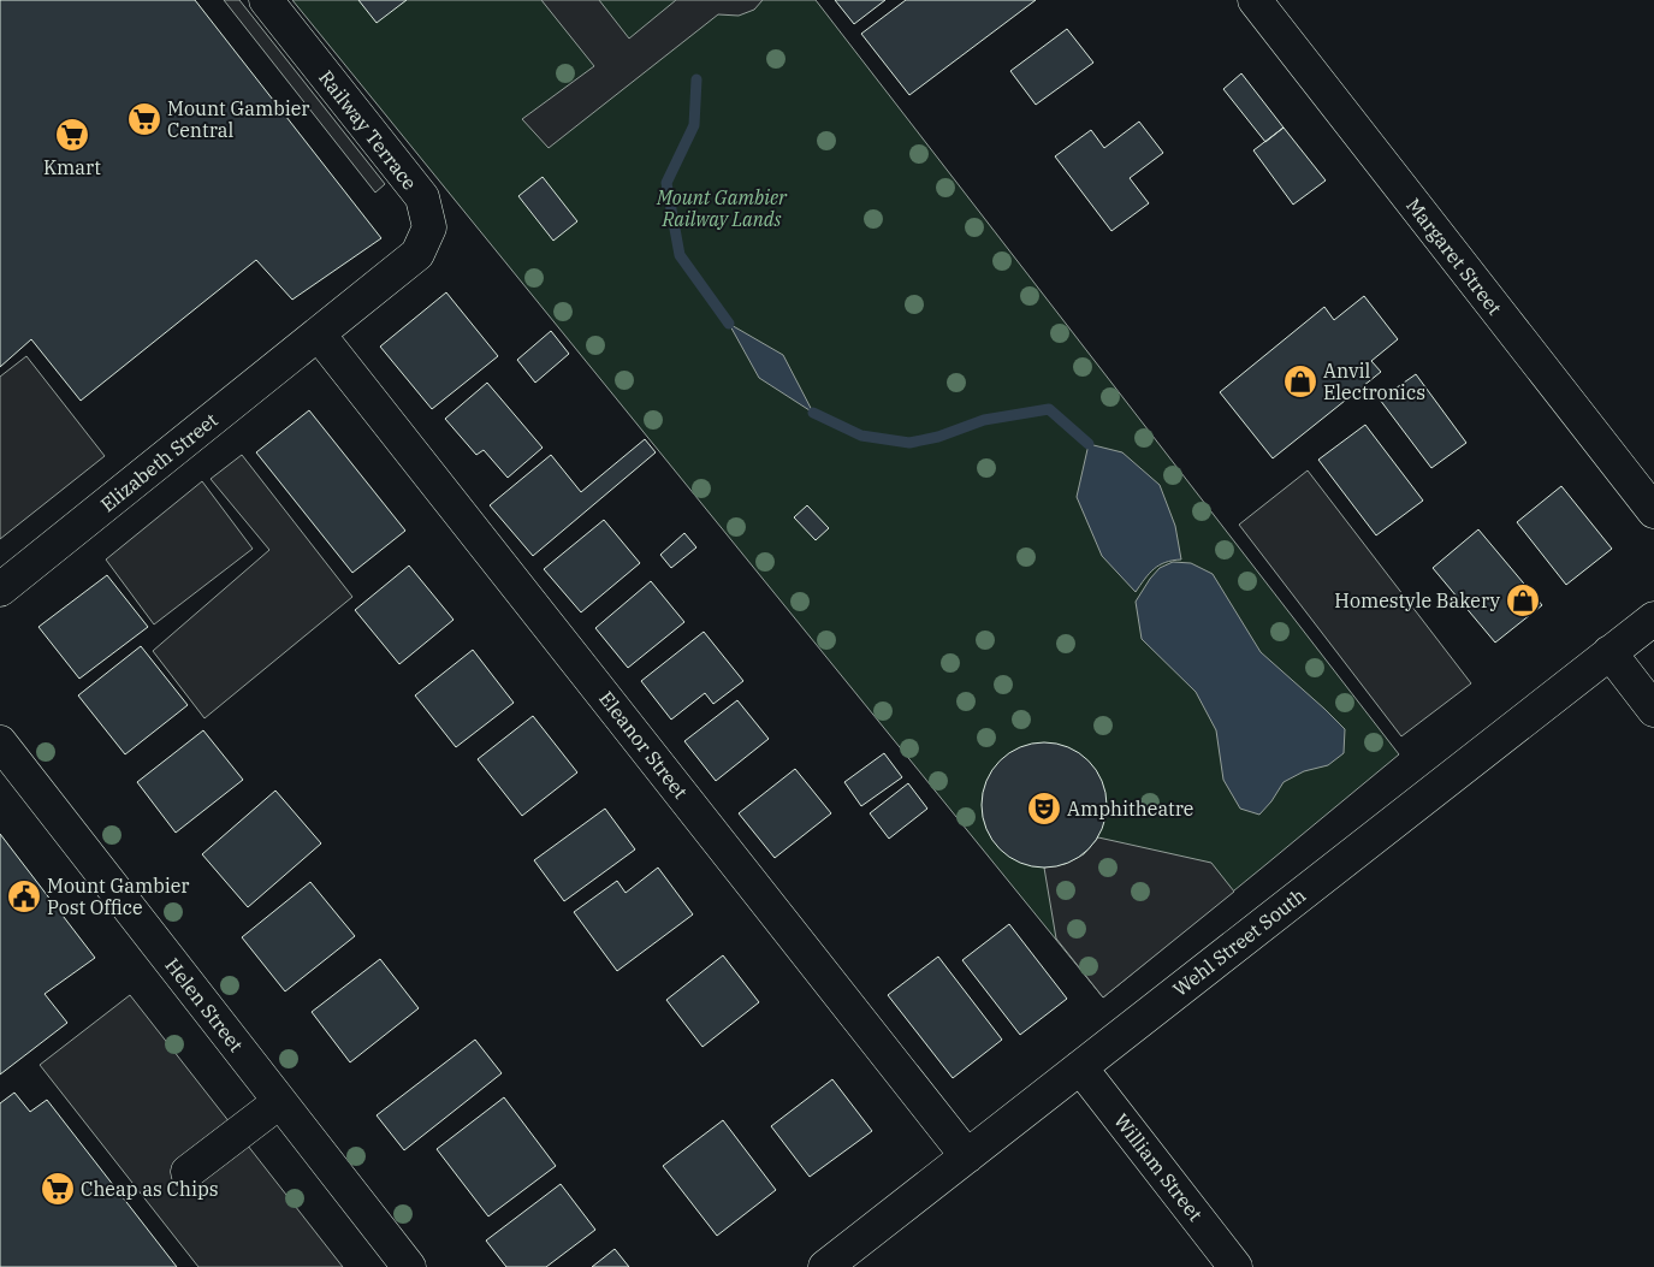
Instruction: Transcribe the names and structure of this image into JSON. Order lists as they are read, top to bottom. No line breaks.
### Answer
{"streets":{"street":["Railway Terrace","Margaret Street","Elizabeth Street","Eleanor Street","Wehl Street South","Helen Street","William Street"]},"crossings":[["Railway Terrace","Elizabeth Street"],["Railway Terrace","Eleanor Street"],["Elizabeth Street","Eleanor Street"],["Eleanor Street","Wehl Street South"],["Wehl Street South","William Street"]],"parks":["Mount Gambier Railway Lands"],"places":{"supermarket":["Mount Gambier Central","Kmart","Cheap as Chips"],"shop":["Anvil Electronics","Homestyle Bakery"],"theatre":["Amphitheatre"],"public building":["Mount Gambier Post Office"]}}
